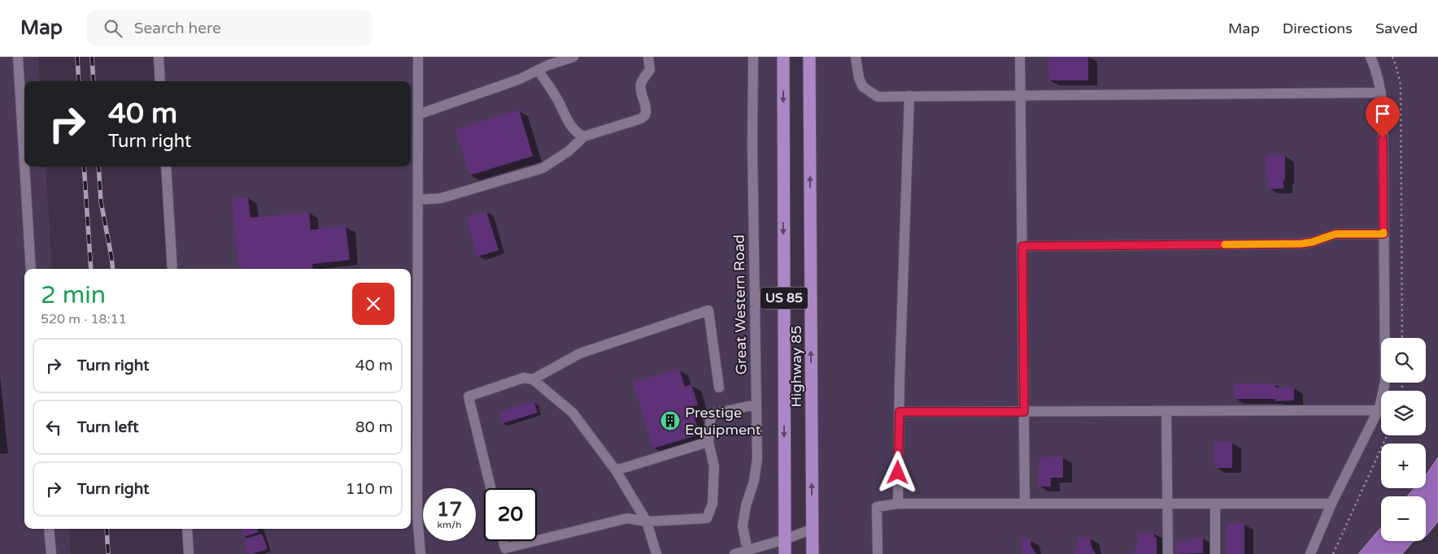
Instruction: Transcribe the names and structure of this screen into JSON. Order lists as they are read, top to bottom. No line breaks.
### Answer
{"streets":{"highway":["US 85","Highway 85"],"street":["Great Western Road"]},"places":{"building":["Prestige Equipment"]},"page":{"header":"Map","search":"Search here","nav":["Map","Directions","Saved"],"turn":["40 m","Turn right"],"heading":["2 min","520 m · 18:11"],"map_buttons":["+","−"],"list":[{"name":"Turn right","value":"40 m"},{"name":"Turn left","value":"80 m"},{"name":"Turn right","value":"110 m"}],"speed":"17 km/h","limit":"20"}}
